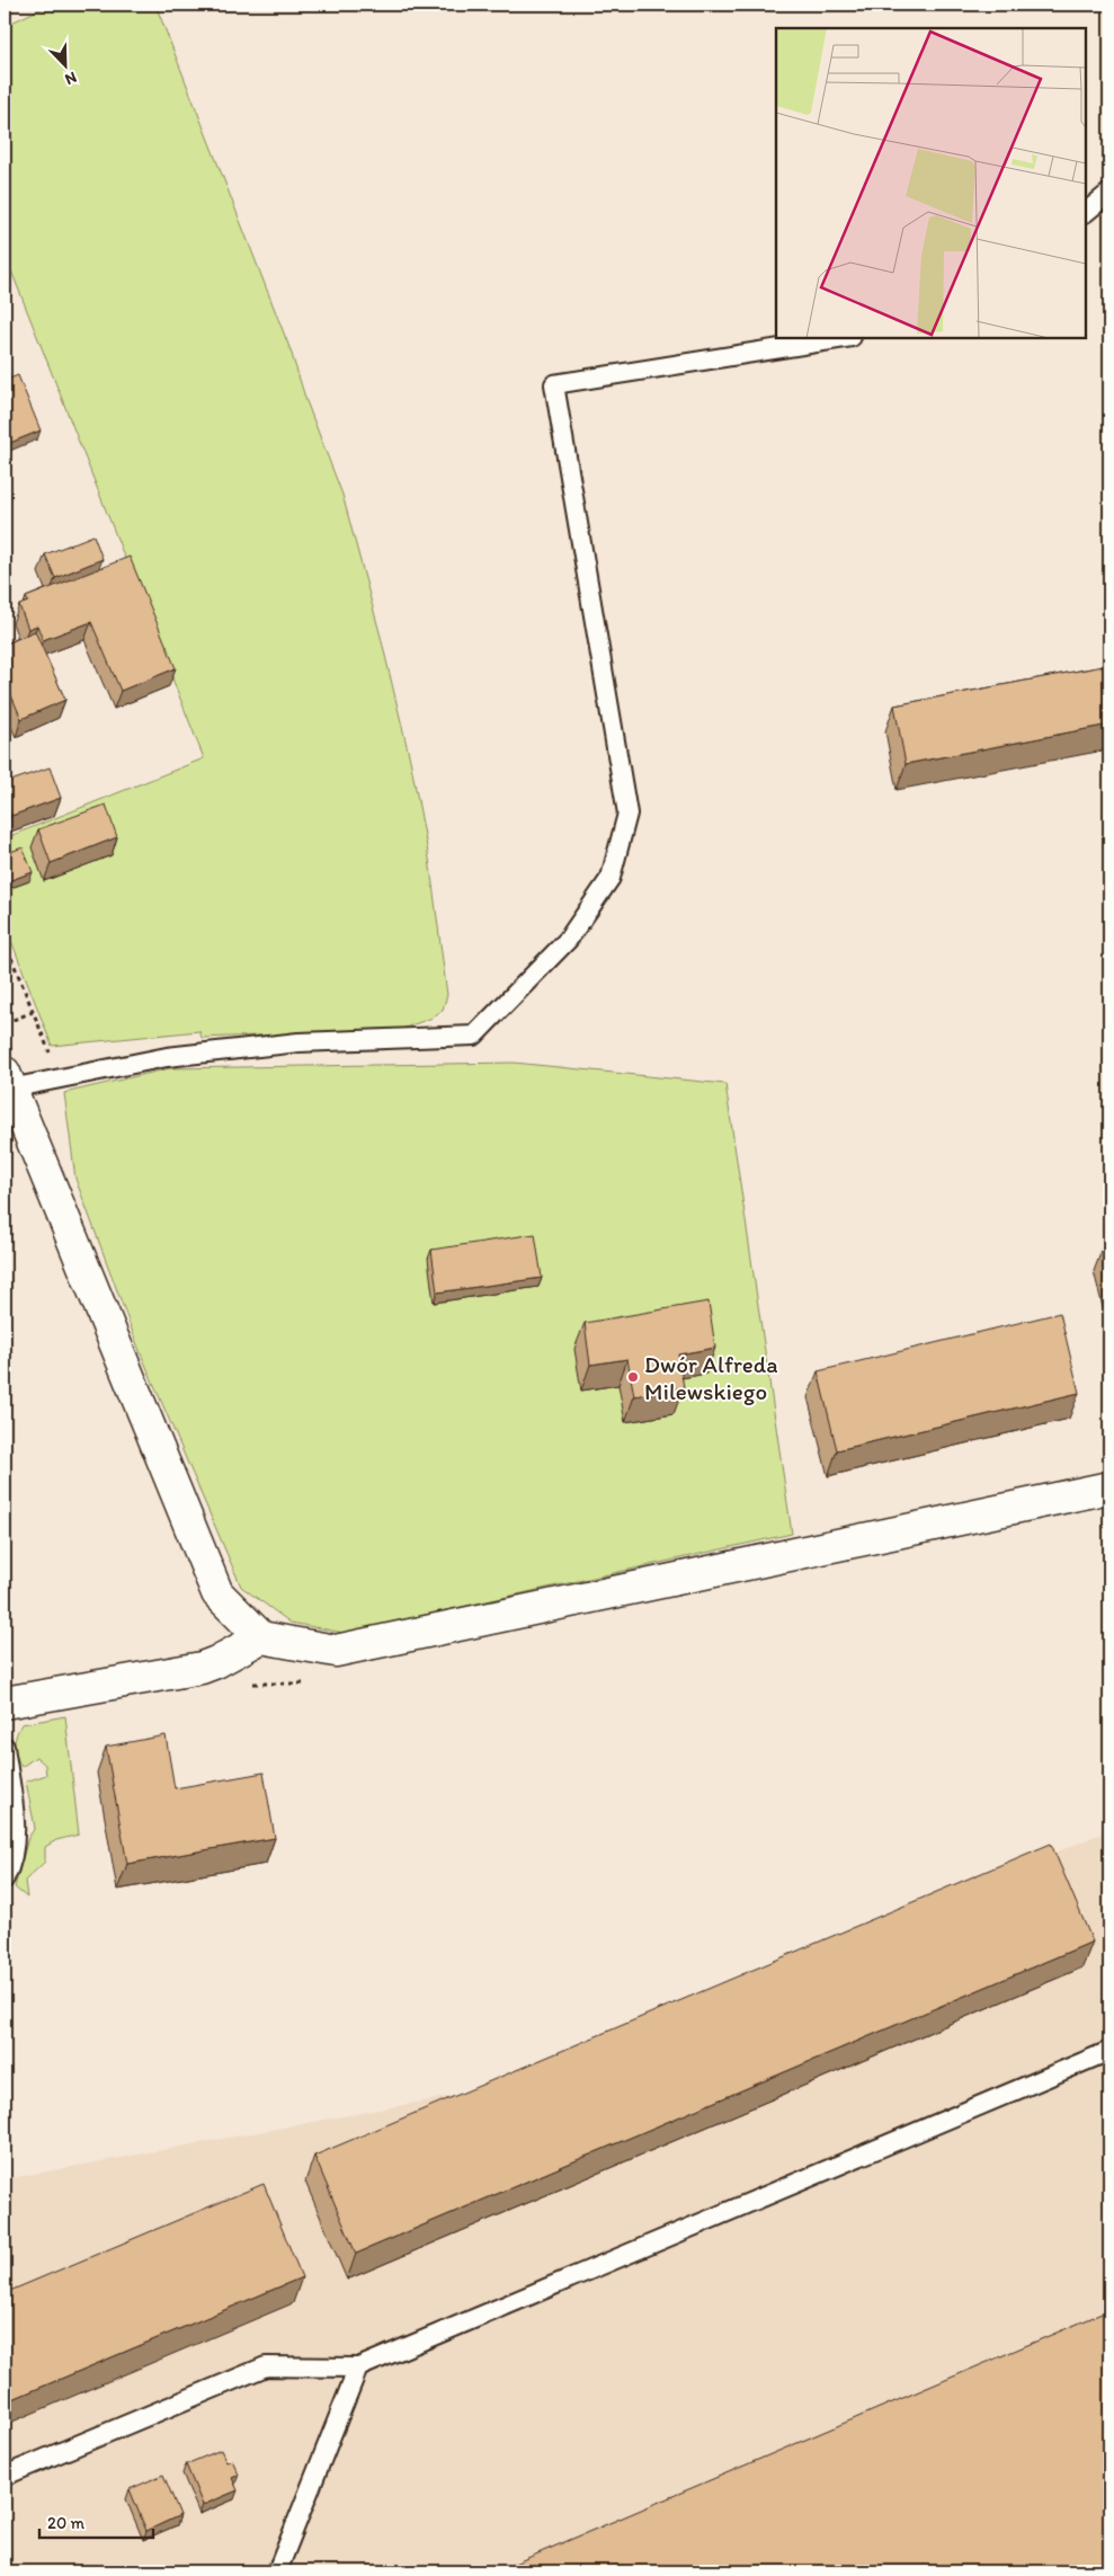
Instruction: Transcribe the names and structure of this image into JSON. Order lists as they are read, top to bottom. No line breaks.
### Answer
{"places":["Dwór Alfreda Milewskiego"],"scale_bar":"20 m","north":"bottom right"}
